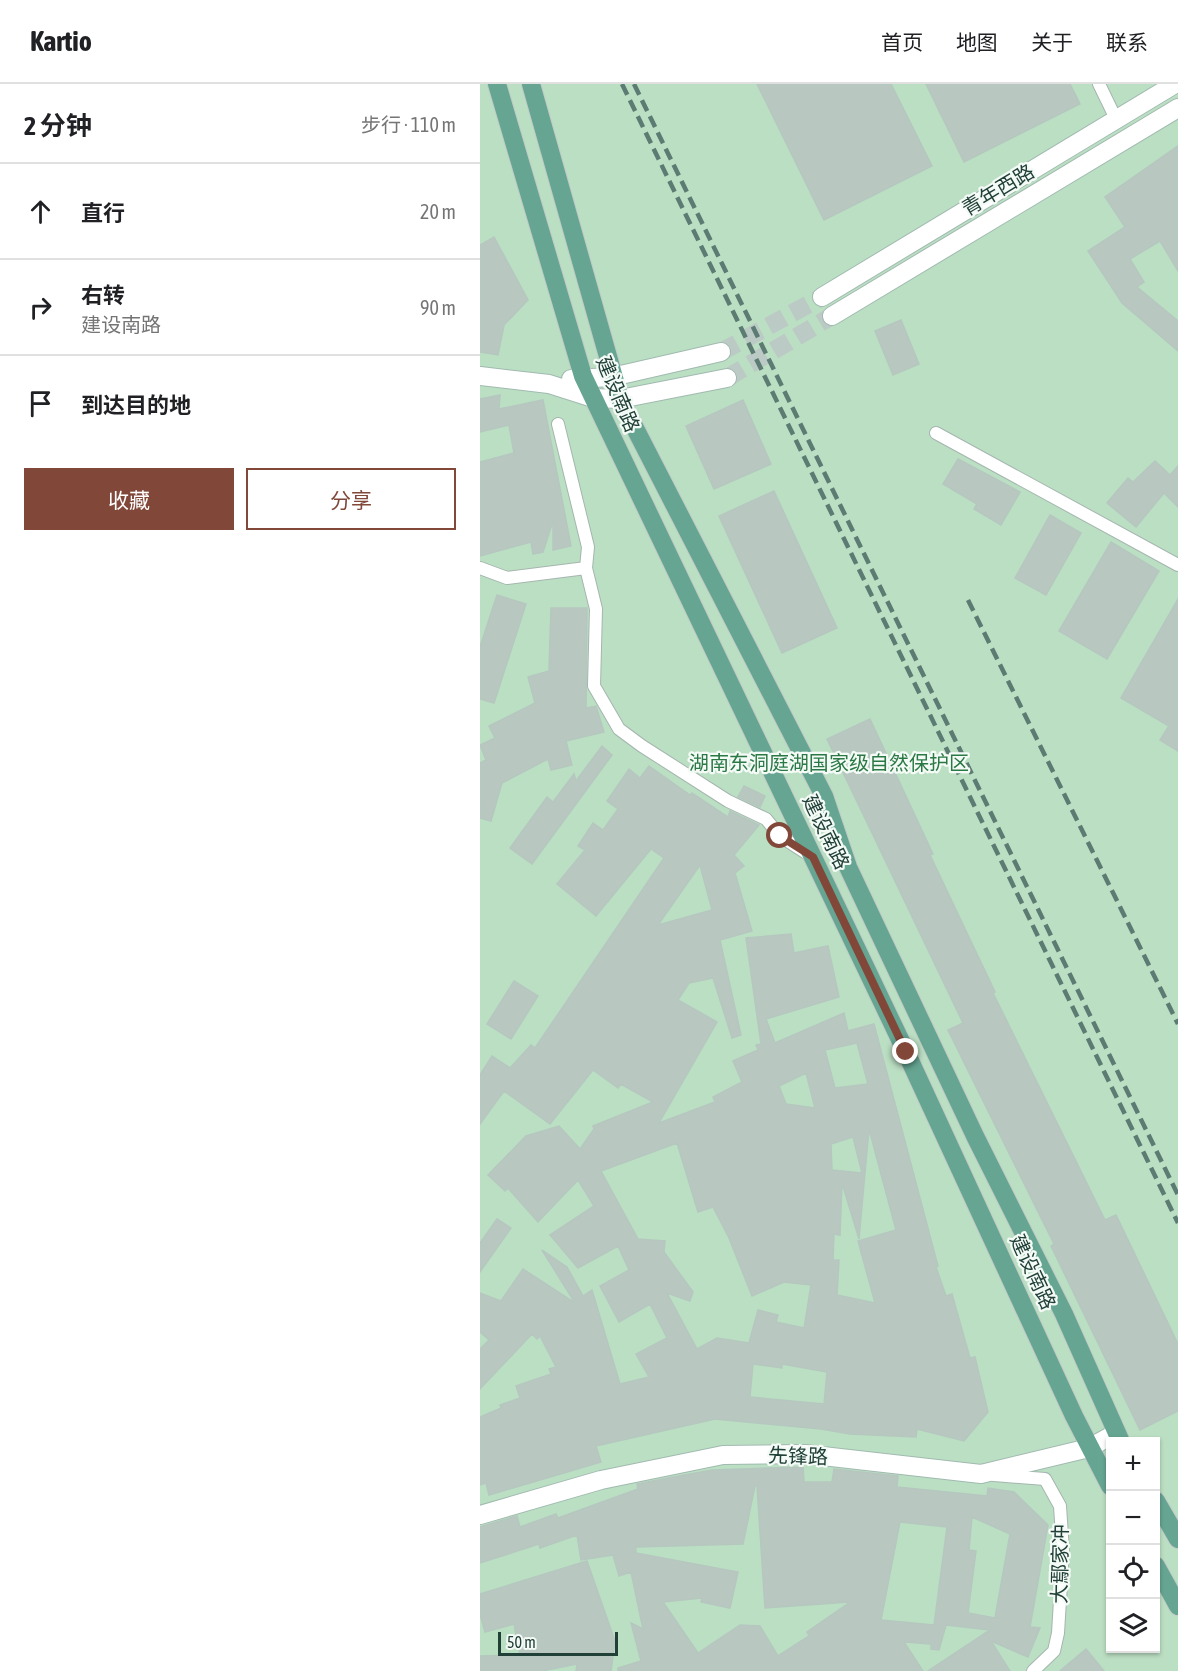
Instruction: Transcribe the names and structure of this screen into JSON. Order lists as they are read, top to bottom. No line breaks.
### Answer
{"streets":{"main road":["青年西路","建设南路","先锋路"],"street":["大鄢家冲"]},"crossings":[["建设南路","先锋路"],["先锋路","大鄢家冲"]],"parks":["湖南东洞庭湖国家级自然保护区"],"scale_bar":"50 m","page":{"header":"Kartio","nav":["首页","地图","关于","联系"],"heading":["2 分钟","步行 · 110 m"],"list":[["直行","20 m"],["右转","建设南路","90 m"],"到达目的地"],"buttons":["收藏","分享"],"map_buttons":["+","−"],"scale":"50 m"}}
